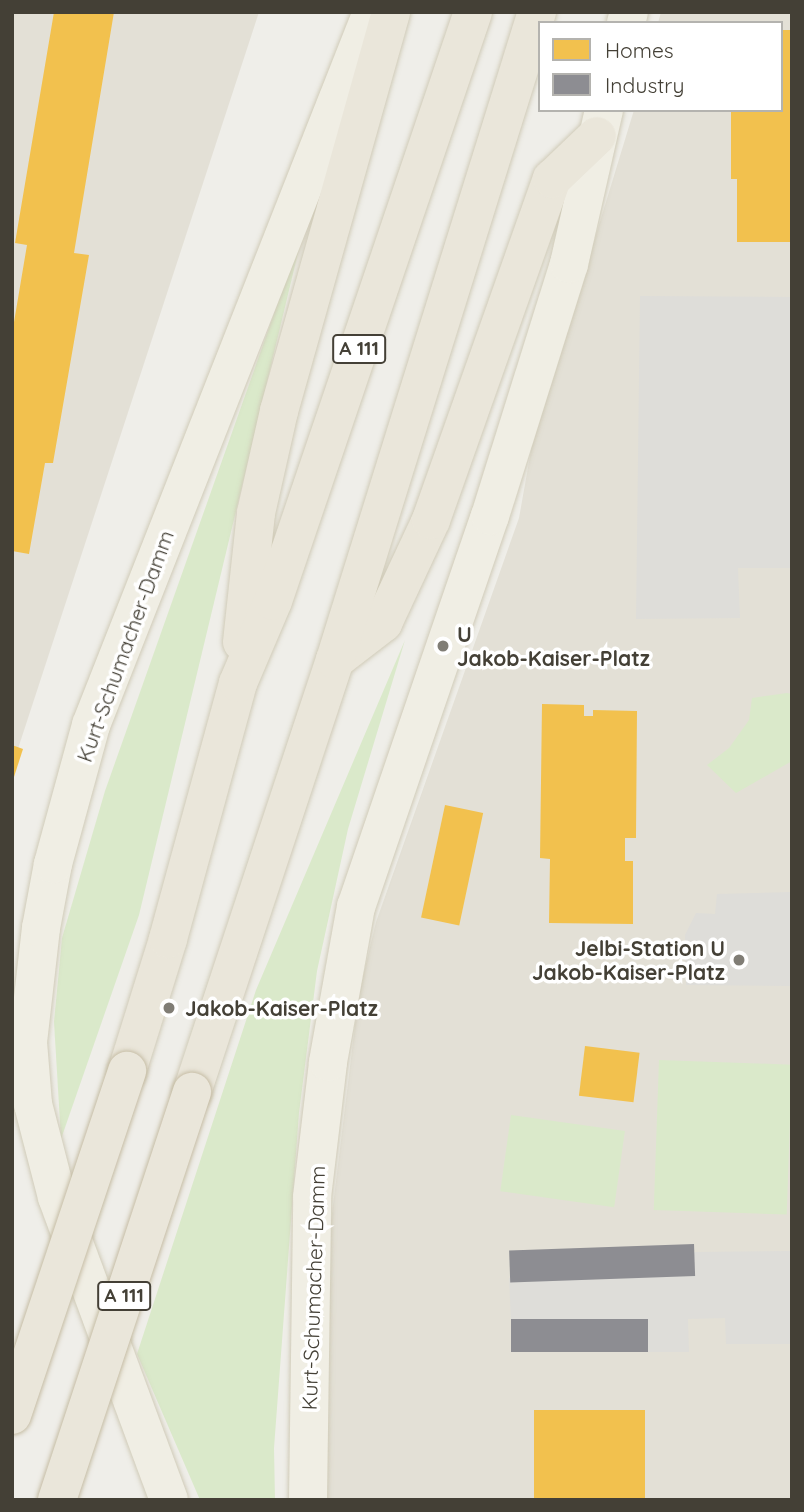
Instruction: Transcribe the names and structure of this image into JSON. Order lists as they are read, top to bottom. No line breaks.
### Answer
{"streets":{"highway":["A 111"],"main road":["Kurt-Schumacher-Damm"]},"places":["U Jakob-Kaiser-Platz","Jelbi-Station U Jakob-Kaiser-Platz","Jakob-Kaiser-Platz"],"legend":["Homes","Industry"]}
